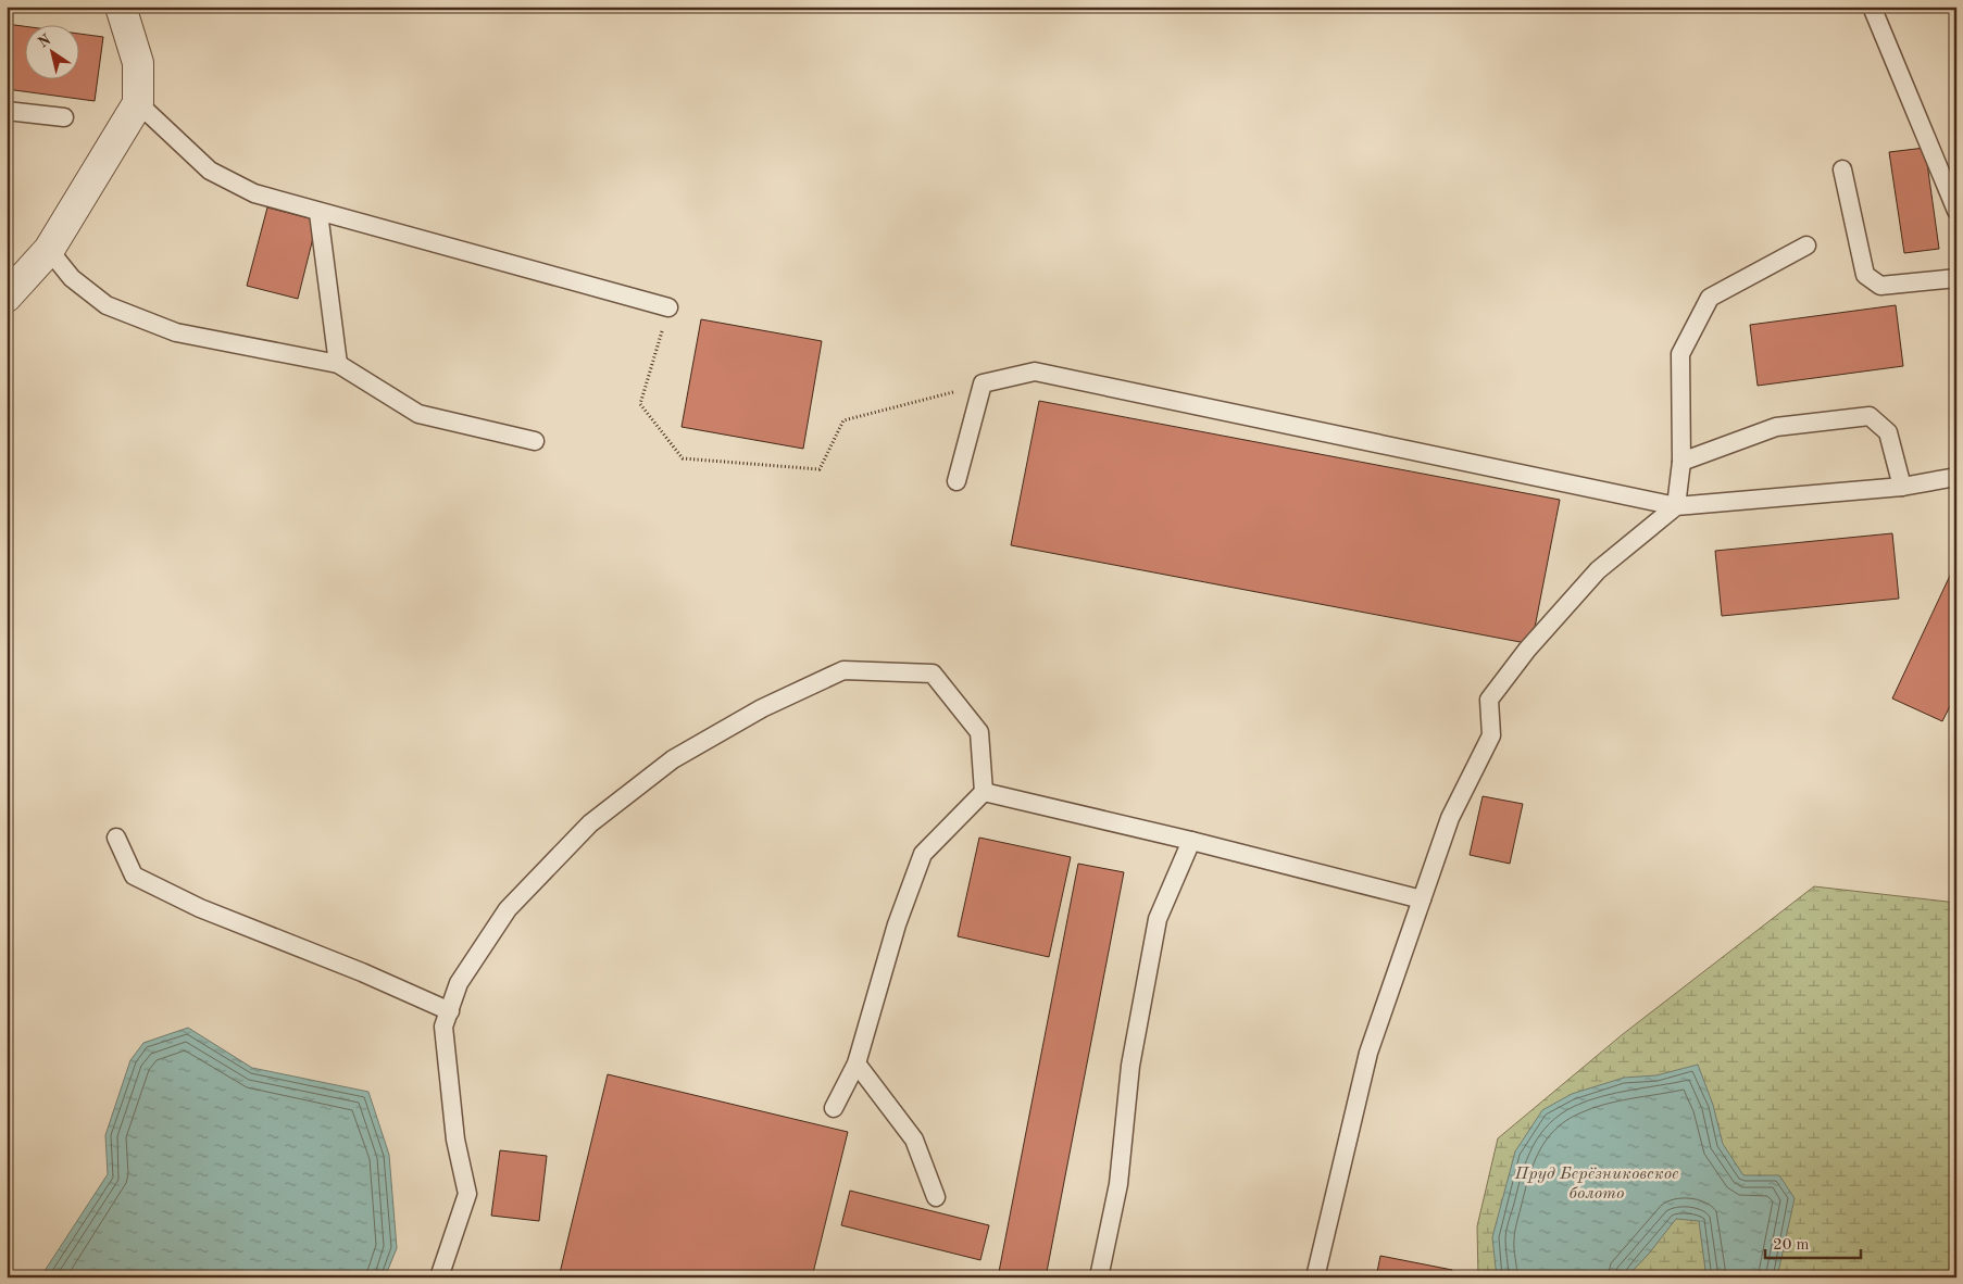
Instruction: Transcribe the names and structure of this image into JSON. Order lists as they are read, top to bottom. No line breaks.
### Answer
{"water":["Пруд Берёзниковское болото"],"scale_bar":"20 m","north":"top left"}
